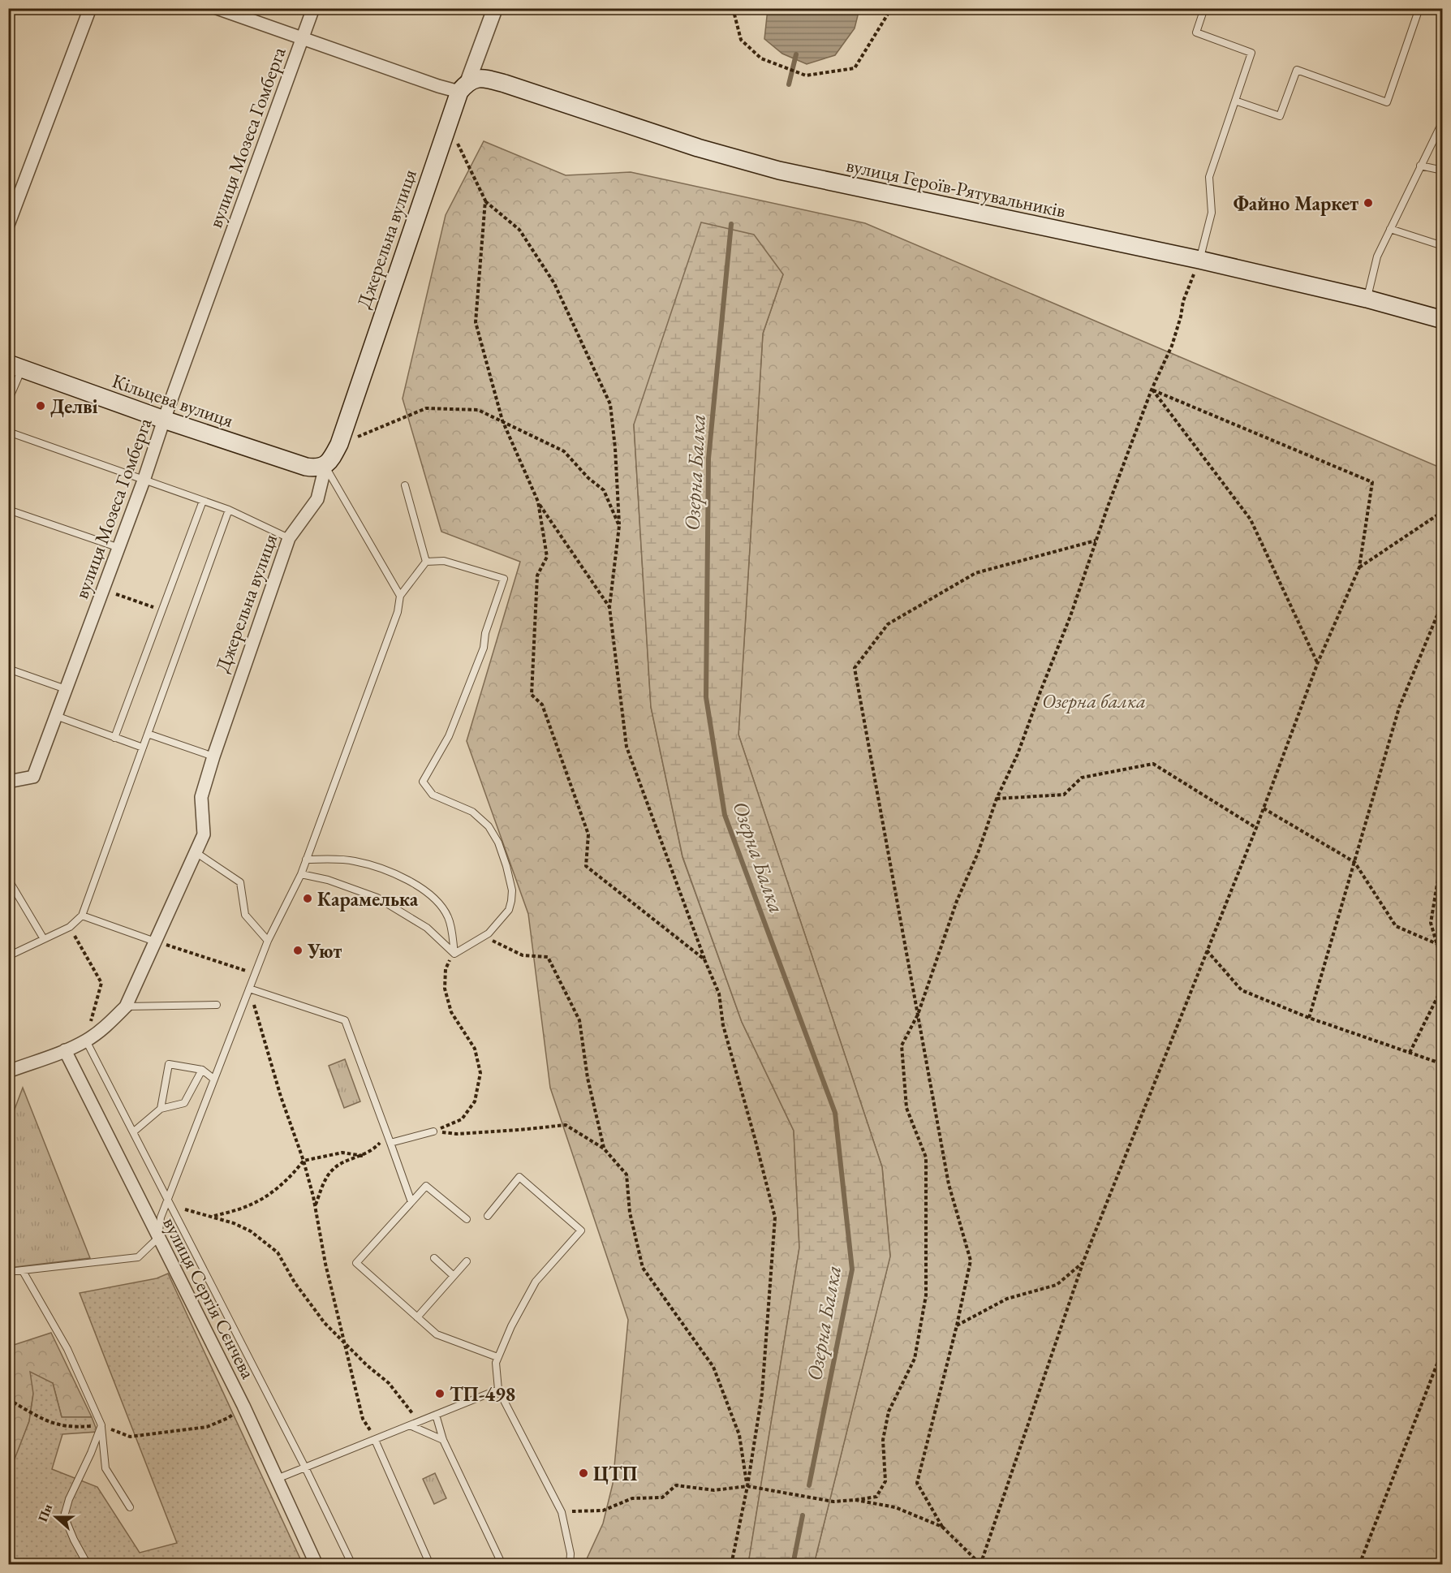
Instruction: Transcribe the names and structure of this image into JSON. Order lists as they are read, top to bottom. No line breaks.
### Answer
{"streets":{"main road":["вулиця Героїв-Рятувальників","Джерельна вулиця","Кільцева вулиця"],"street":["вулиця Мозеса Гомберга","вулиця Сергія Сєнчева"]},"crossings":[["вулиця Мозеса Гомберга","Кільцева вулиця"],["вулиця Героїв-Рятувальників","Джерельна вулиця"],["Джерельна вулиця","Кільцева вулиця"],["Джерельна вулиця","вулиця Сергія Сєнчева"]],"water":["Озерна Балка"],"parks":["Озерна балка"],"places":["Файно Маркет","Делві","Карамелька","Уют","ТП-498","ЦТП"],"north":"left"}
